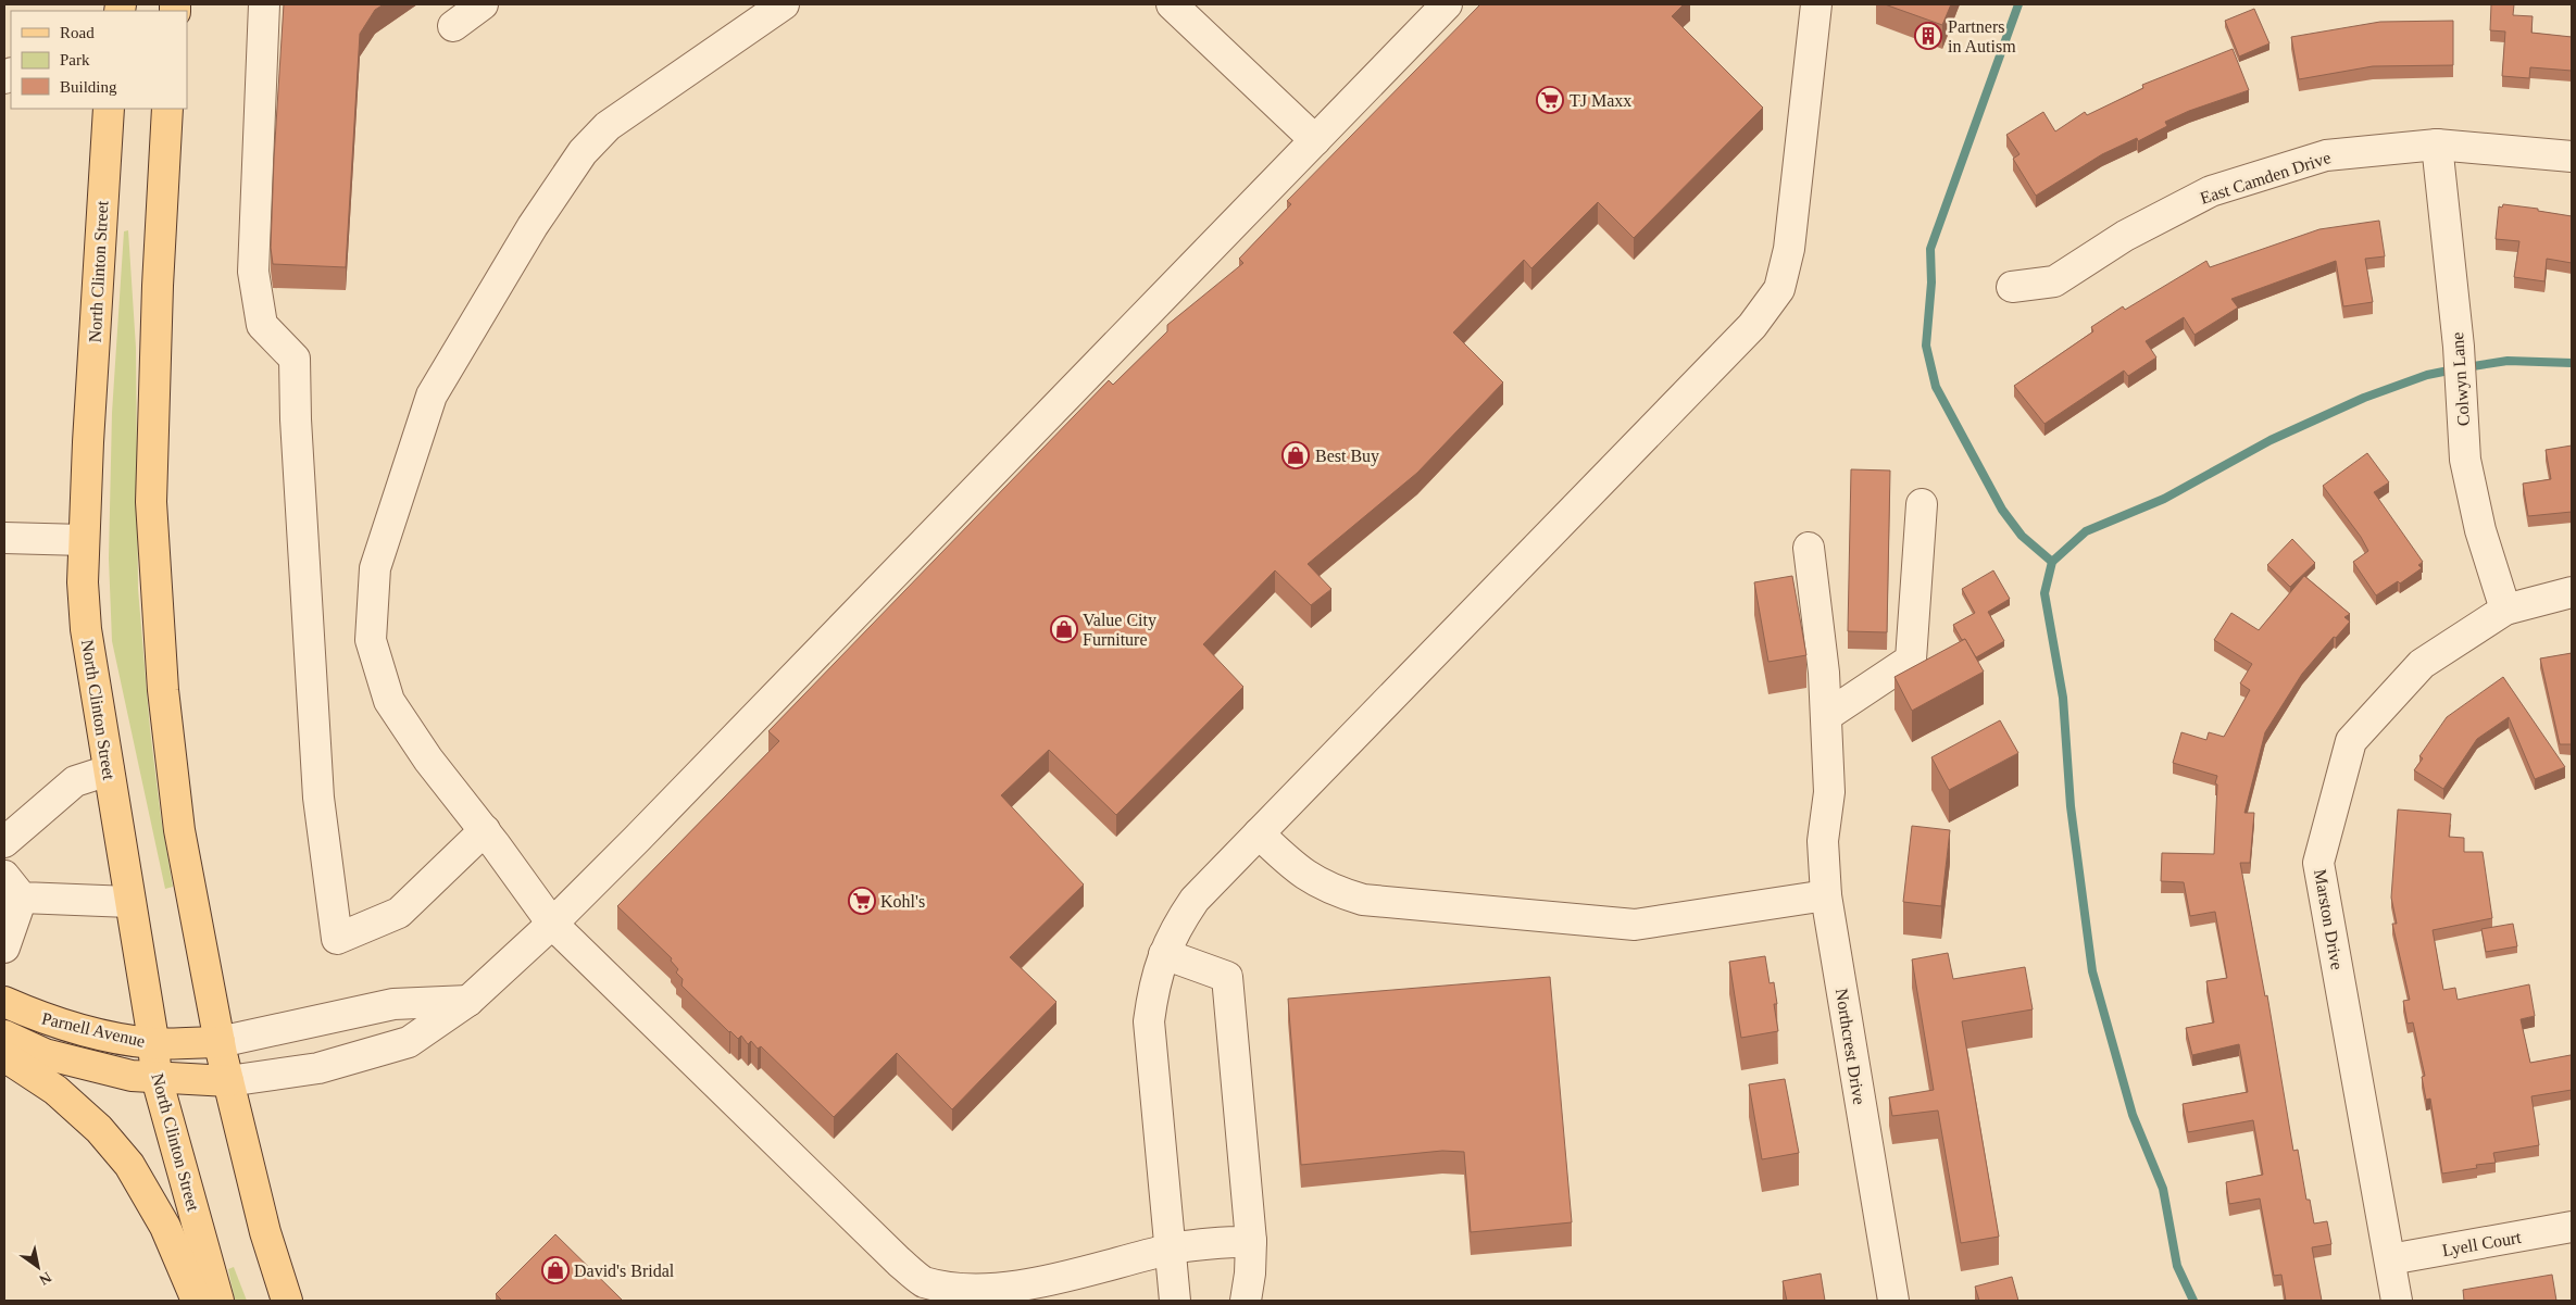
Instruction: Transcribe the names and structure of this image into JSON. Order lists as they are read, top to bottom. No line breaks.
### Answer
{"streets":{"main road":["North Clinton Street","Parnell Avenue"],"street":["East Camden Drive","Colwyn Lane","Marston Drive","Northcrest Drive","Lyell Court"]},"crossings":[["East Camden Drive","Colwyn Lane"],["North Clinton Street","Parnell Avenue"],["Colwyn Lane","Marston Drive"],["Marston Drive","Lyell Court"]],"places":{"building":["Partners in Autism"],"supermarket":["TJ Maxx","Kohl's"],"shop":["Best Buy","Value City Furniture","David's Bridal"]},"legend":["Road","Park","Building"],"north":"bottom right"}
